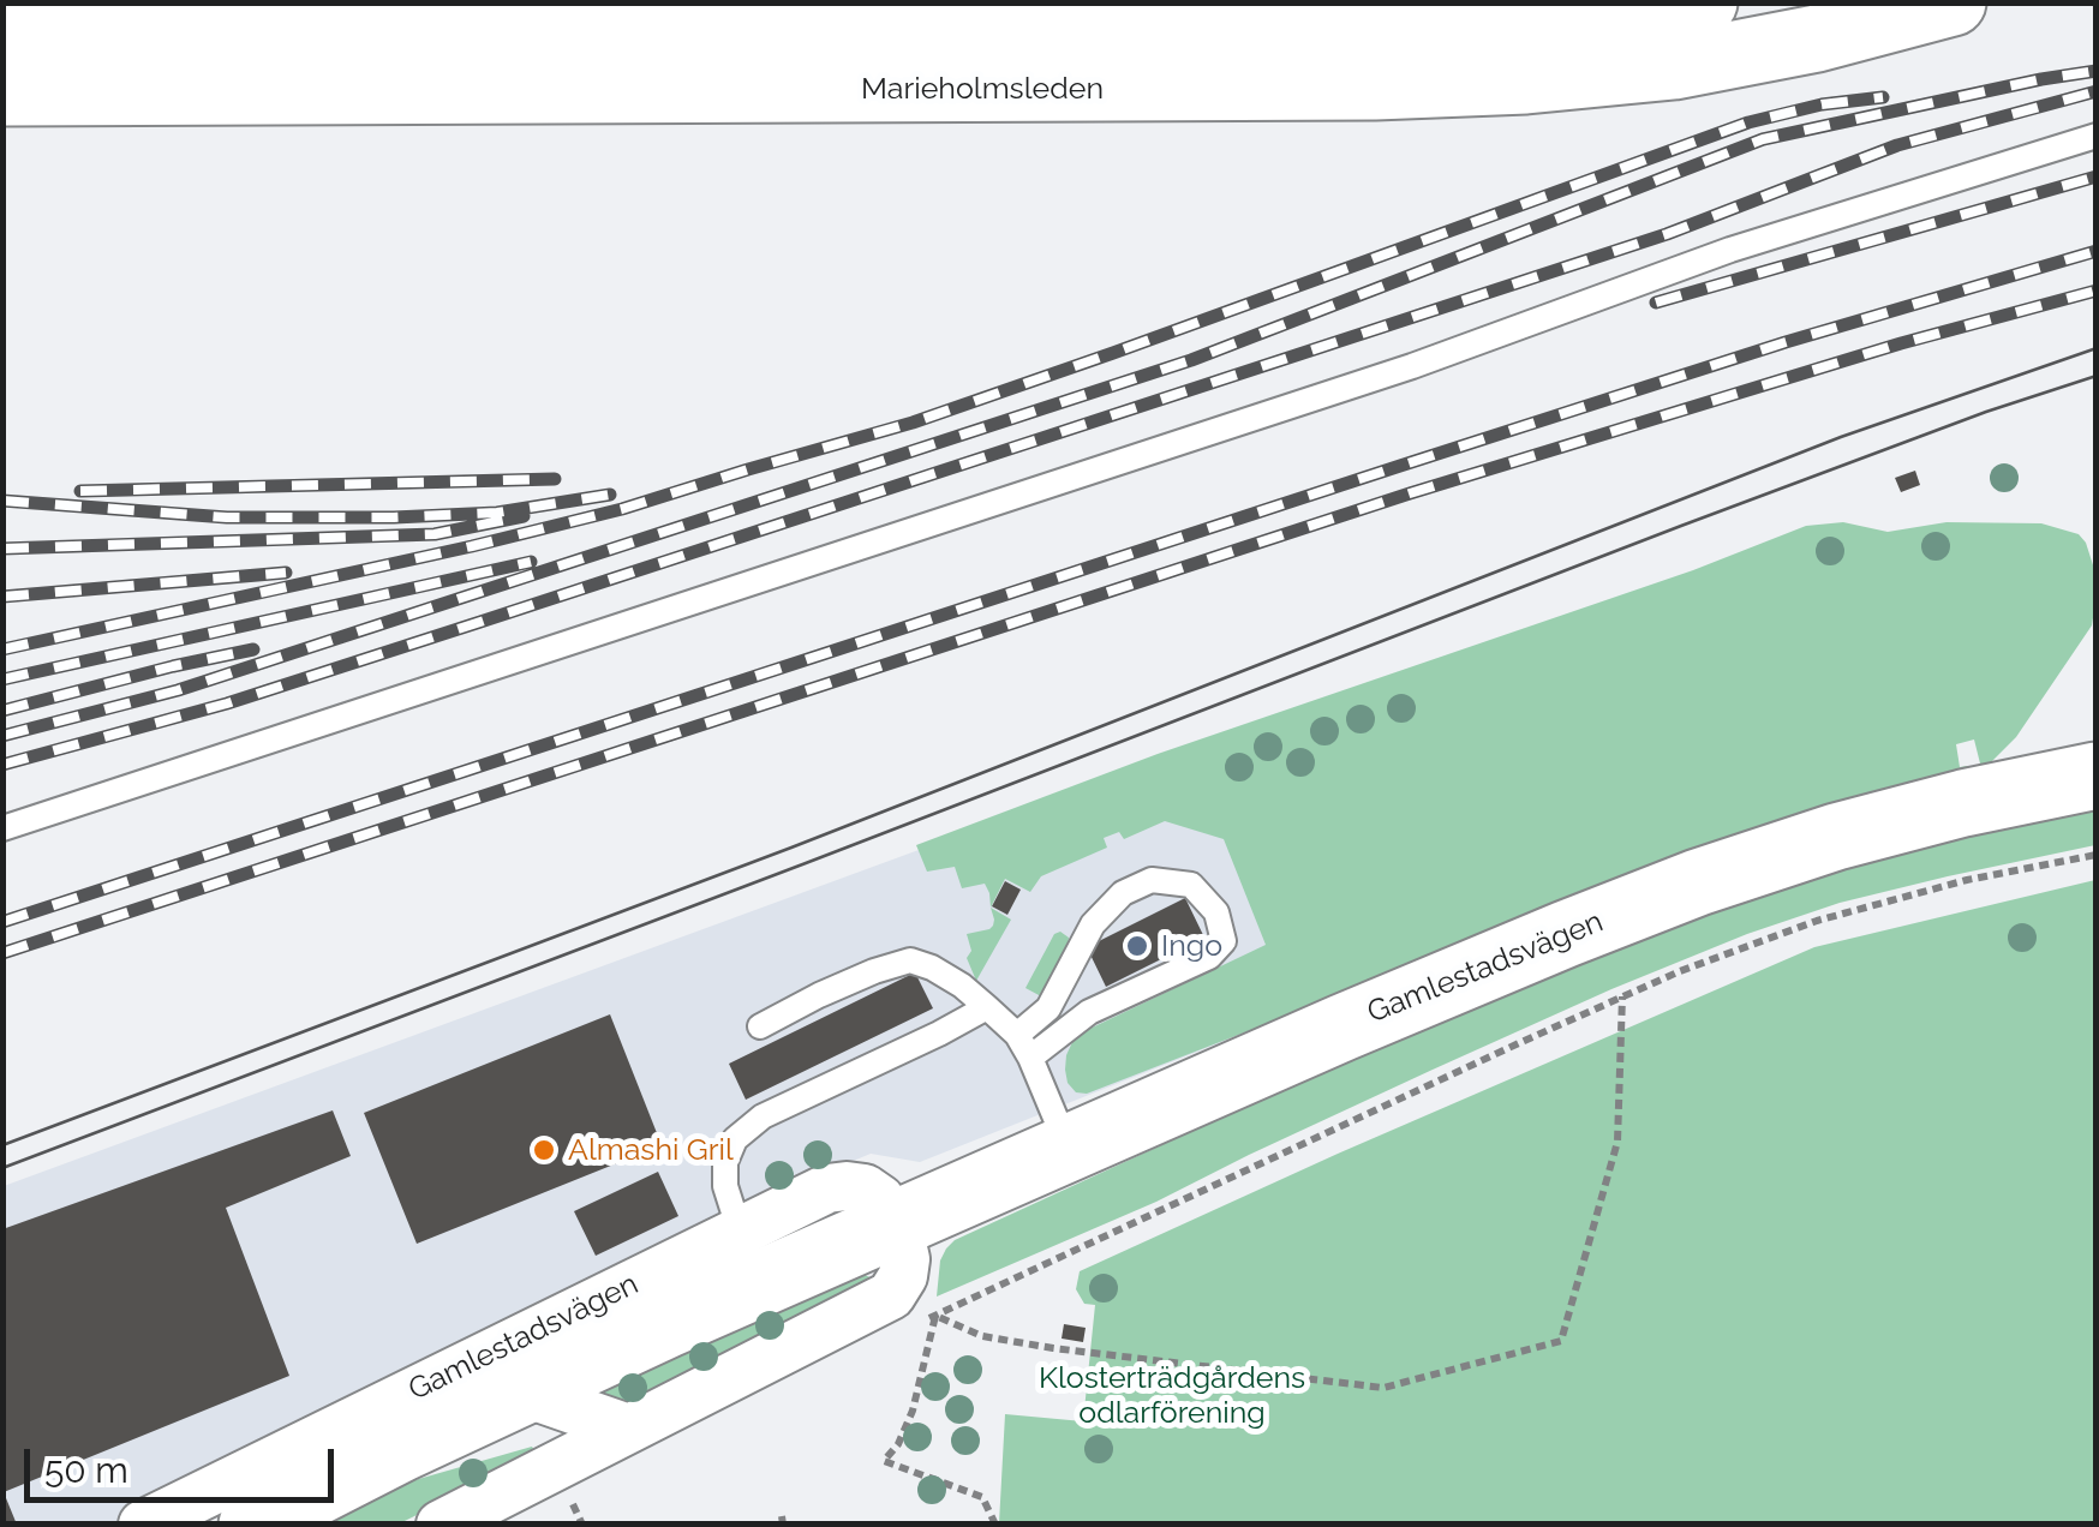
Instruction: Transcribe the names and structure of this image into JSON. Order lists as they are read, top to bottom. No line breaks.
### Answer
{"streets":{"main road":["Marieholmsleden","Gamlestadsvägen"]},"parks":["Klosterträdgårdens odlarförening"],"places":["Ingo","Almashi Gril"],"scale_bar":"50 m"}
